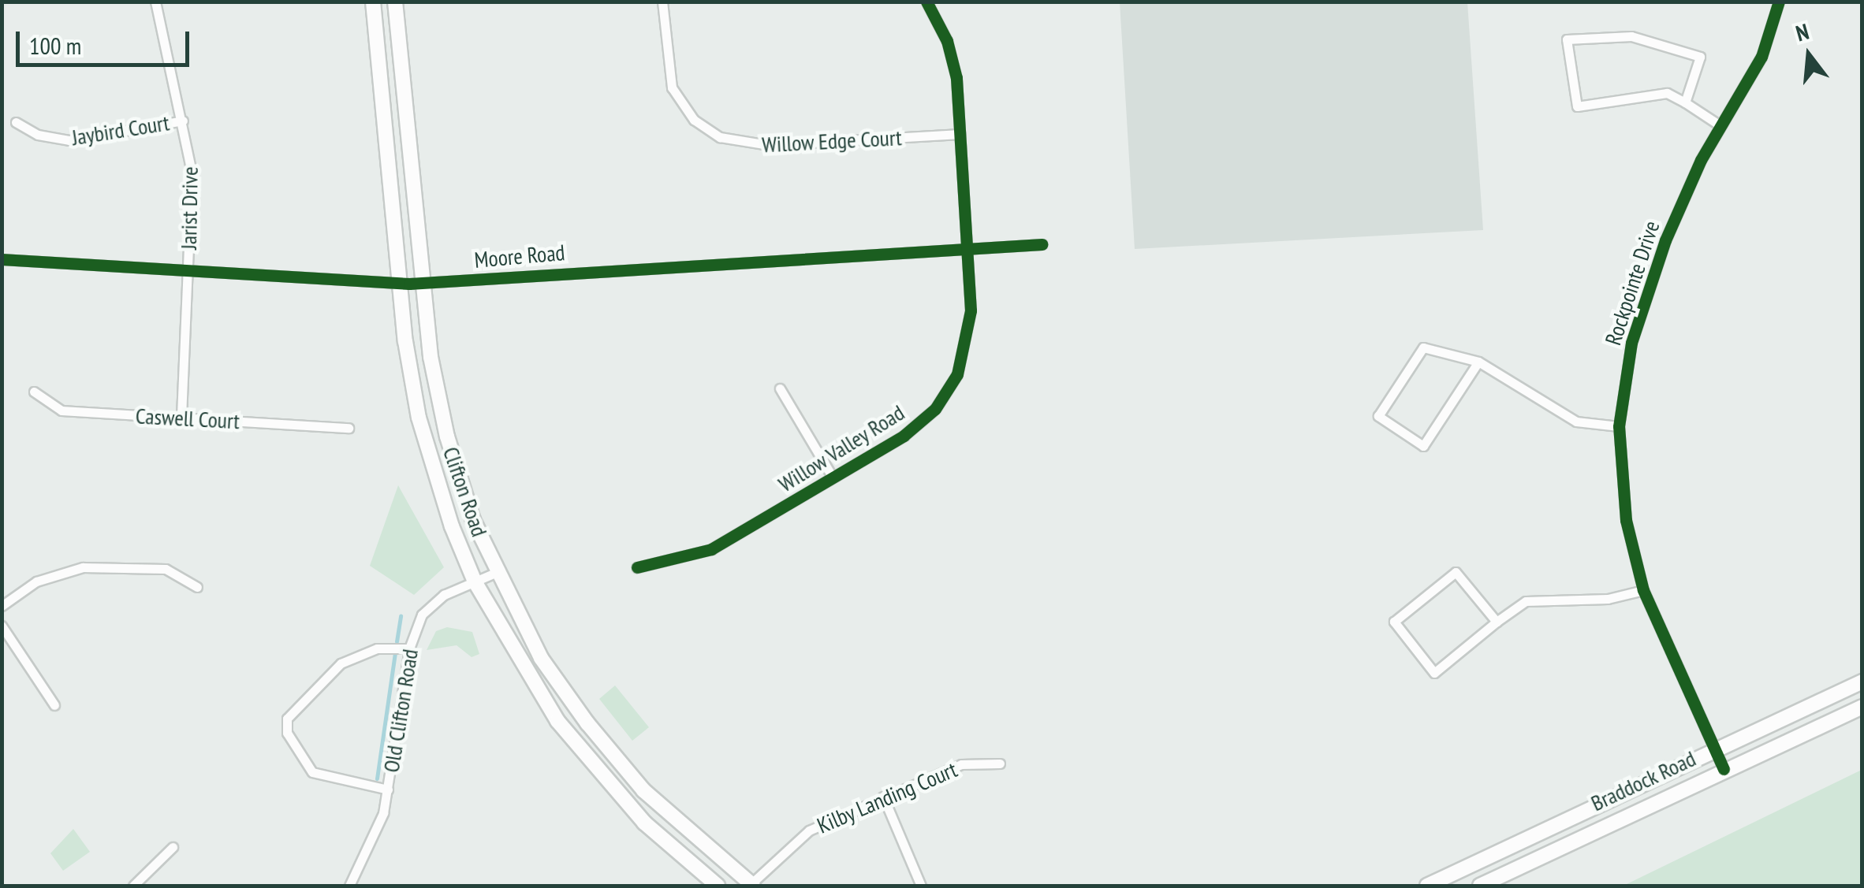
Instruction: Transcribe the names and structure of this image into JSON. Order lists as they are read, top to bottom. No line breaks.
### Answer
{"streets":{"main road":["Clifton Road","Braddock Road"],"street":["Jaybird Court","Willow Edge Court","Jarist Drive","Moore Road","Rockpointe Drive","Caswell Court","Willow Valley Road","Old Clifton Road","Kilby Landing Court"]},"crossings":[["Jaybird Court","Jarist Drive"],["Willow Edge Court","Willow Valley Road"],["Jarist Drive","Moore Road"],["Jarist Drive","Caswell Court"],["Moore Road","Willow Valley Road"],["Moore Road","Clifton Road"],["Rockpointe Drive","Braddock Road"],["Clifton Road","Old Clifton Road"],["Clifton Road","Kilby Landing Court"]],"scale_bar":"100 m","north":"top"}
